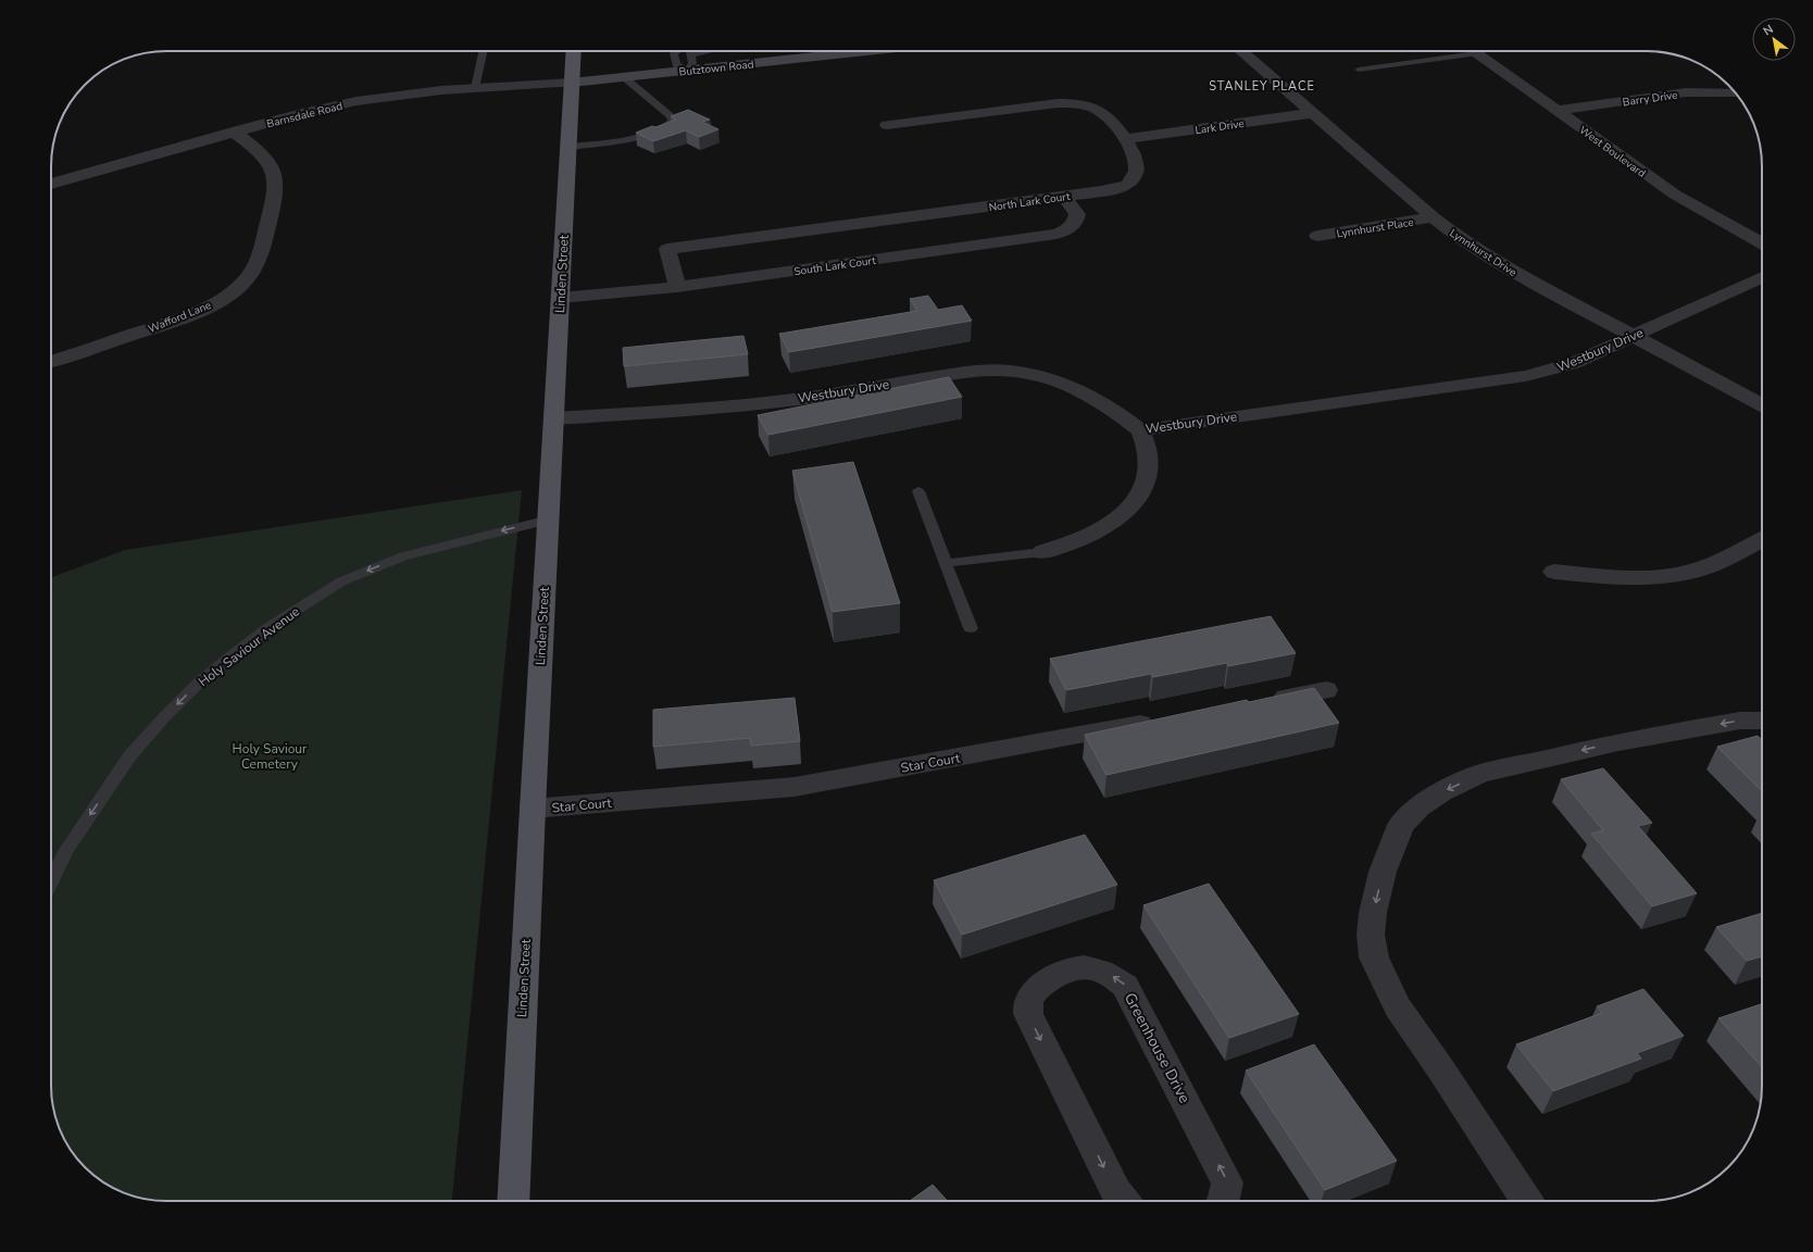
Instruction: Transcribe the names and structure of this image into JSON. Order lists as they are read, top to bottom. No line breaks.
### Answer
{"streets":{"main road":["Linden Street"],"street":["Butztown Road","Barry Drive","Barnsdale Road","Lark Drive","West Boulevard","North Lark Court","Lynnhurst Place","Lynnhurst Drive","South Lark Court","Wafford Lane","Westbury Drive","Star Court","Greenhouse Drive"],"lane":["Holy Saviour Avenue"]},"crossings":[["Butztown Road","Barnsdale Road"],["Butztown Road","Linden Street"],["Barry Drive","West Boulevard"],["Barnsdale Road","Linden Street"],["Barnsdale Road","Wafford Lane"],["Lark Drive","North Lark Court"],["Lark Drive","Lynnhurst Drive"],["North Lark Court","South Lark Court"],["Lynnhurst Place","Lynnhurst Drive"],["Lynnhurst Drive","Westbury Drive"],["South Lark Court","Linden Street"],["Linden Street","Westbury Drive"],["Linden Street","Holy Saviour Avenue"],["Linden Street","Star Court"]],"one_way":["Holy Saviour Avenue"],"districts":["STANLEY PLACE"],"parks":["Holy Saviour Cemetery"],"north":"top left"}
